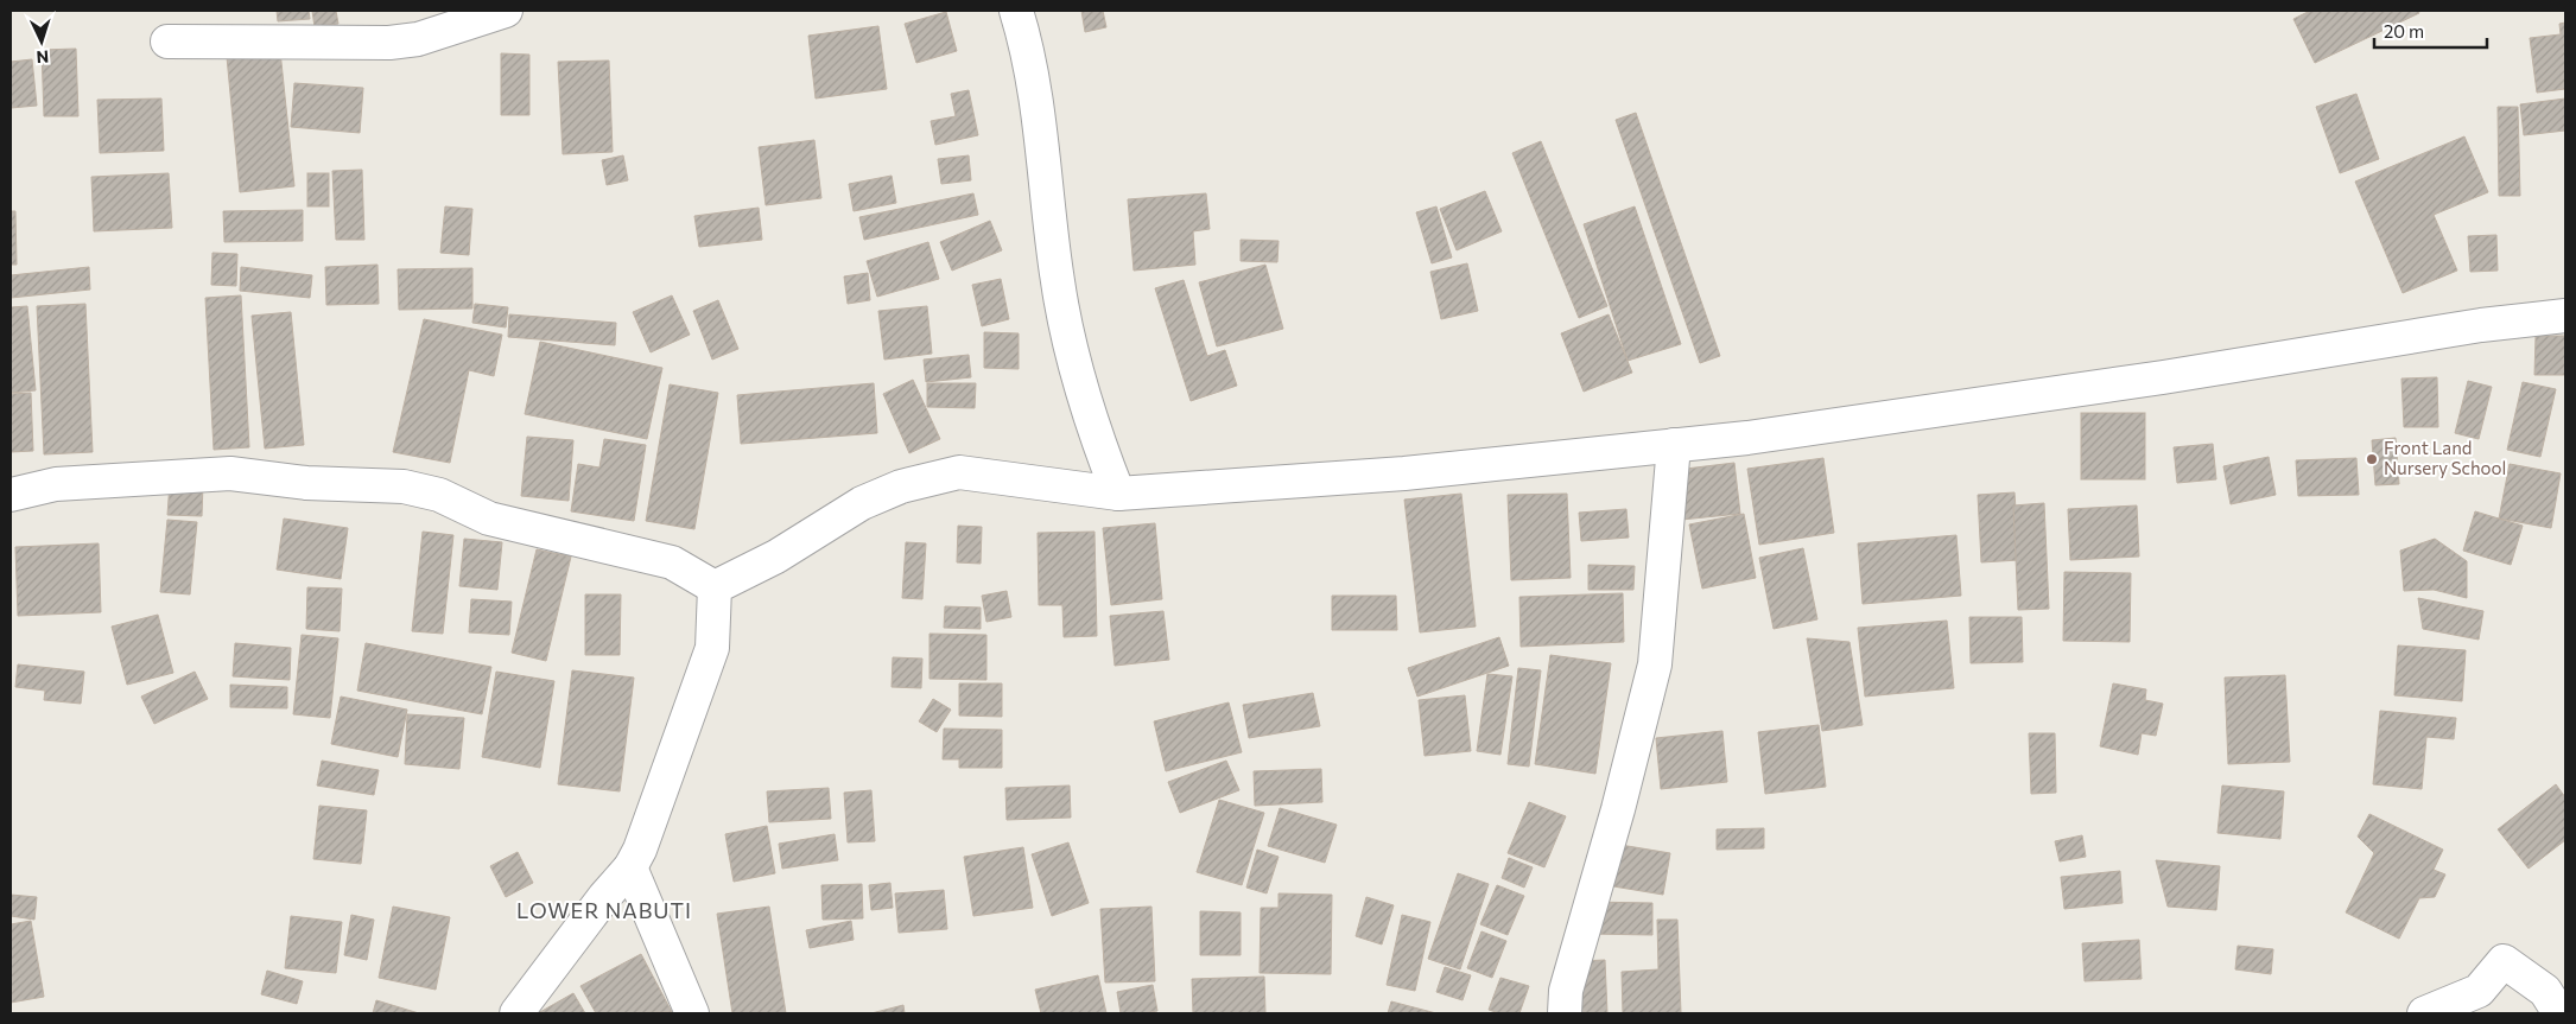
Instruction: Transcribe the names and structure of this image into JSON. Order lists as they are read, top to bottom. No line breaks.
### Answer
{"districts":["LOWER NABUTI"],"places":["Front Land Nursery School"],"scale_bar":"20 m","north":"bottom"}
